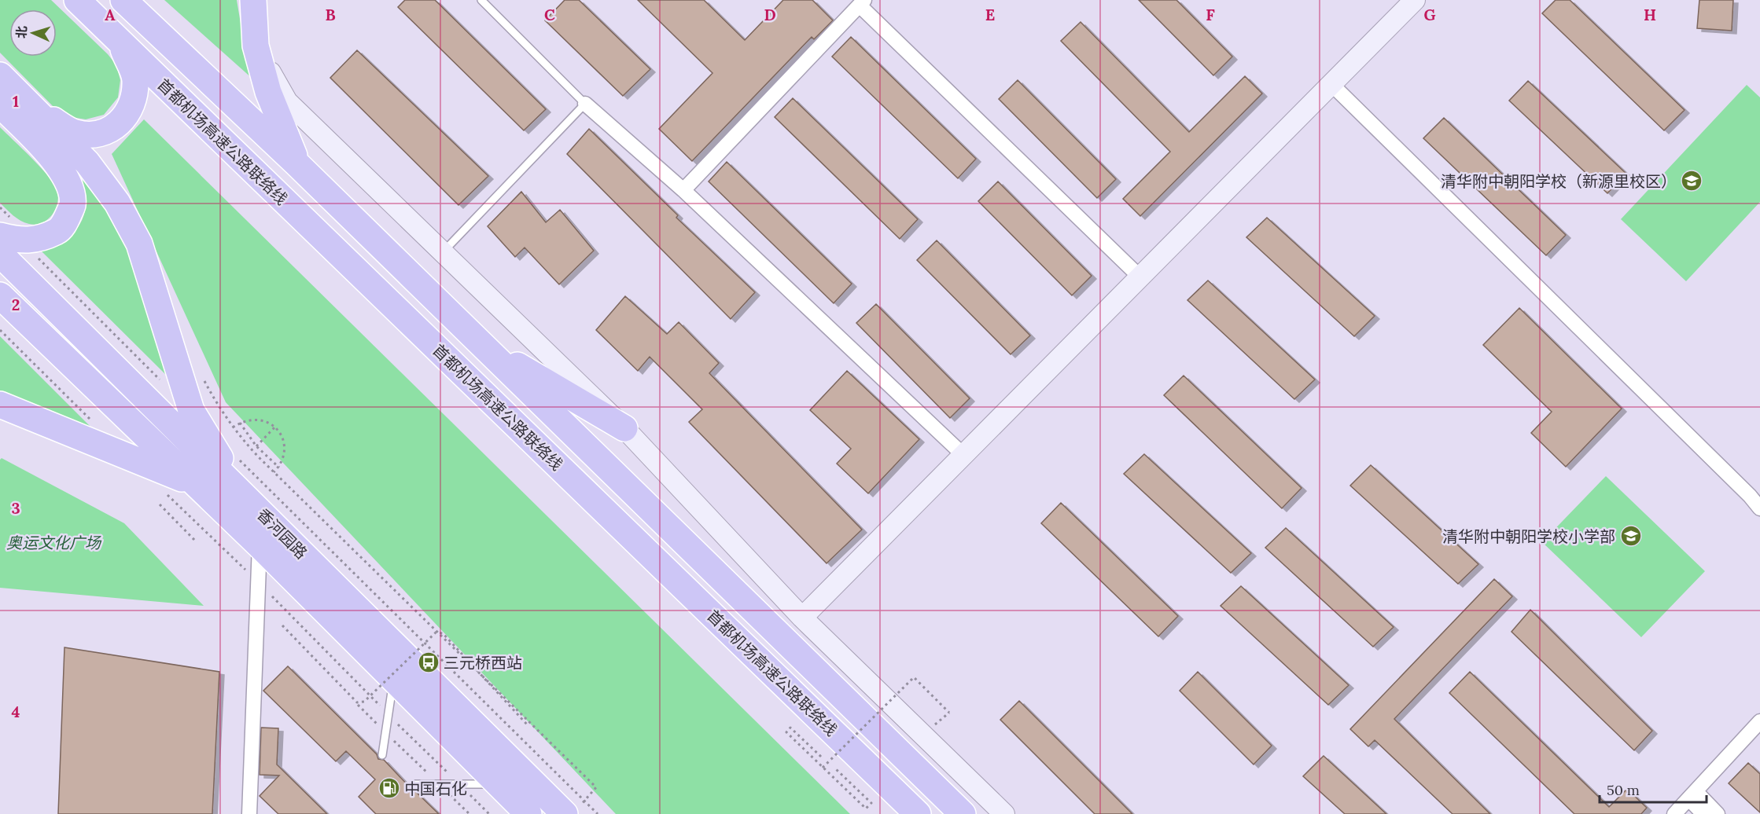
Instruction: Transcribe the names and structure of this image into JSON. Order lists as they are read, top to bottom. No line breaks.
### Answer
{"streets":{"highway":["首都机场高速公路联络线","香河园路"]},"parks":["奥运文化广场"],"places":{"school or university":["清华附中朝阳学校（新源里校区）","清华附中朝阳学校小学部"],"bus stop":["三元桥西站"],"fuel station":["中国石化"]},"scale_bar":"50 m","north":"left","grid":{"columns":["A","B","C","D","E","F","G","H"],"rows":["1","2","3","4"]}}
